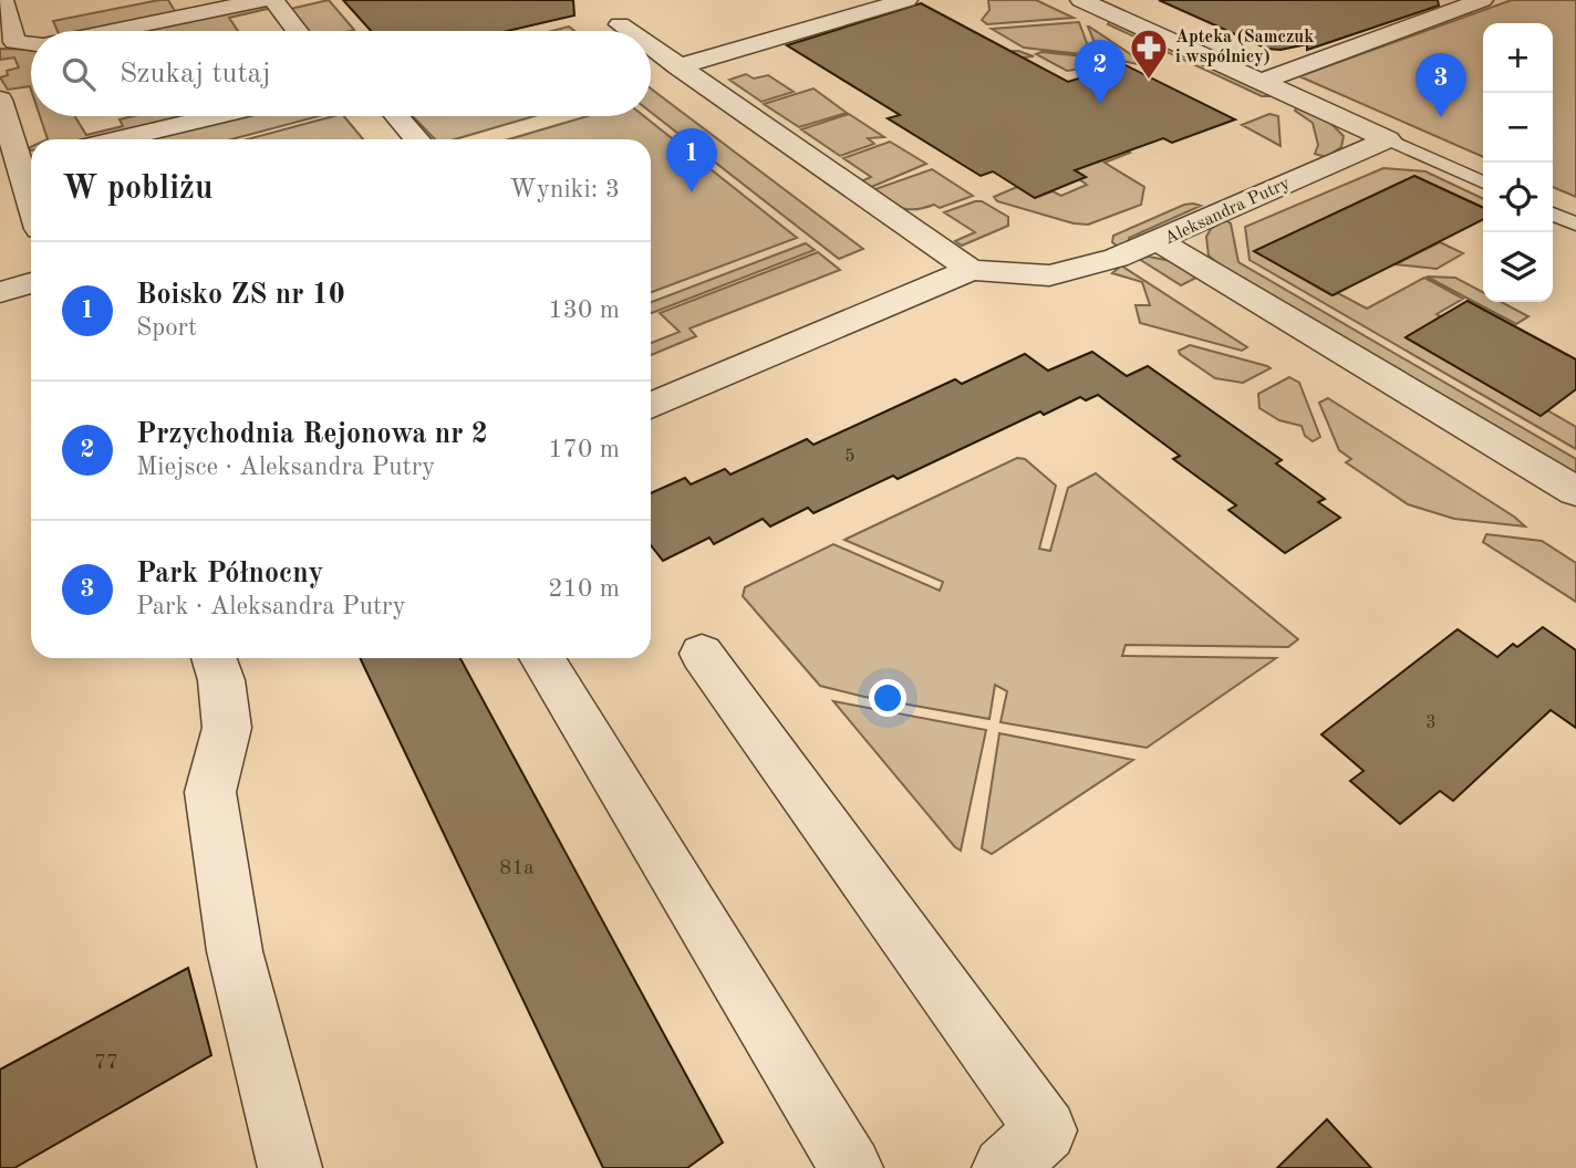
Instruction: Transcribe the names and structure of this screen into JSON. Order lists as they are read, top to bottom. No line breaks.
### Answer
{"streets":{"street":["Aleksandra Putry"]},"places":{"pharmacy":["Apteka (Samczuk i wspólnicy)"]},"house_numbers":["5","3","81a","77"],"page":{"map_buttons":["+","−"],"search":"Szukaj tutaj","pins":["2","3","1"],"heading":["W pobliżu","Wyniki: 3"],"list":[{"mark":"1","name":"Boisko ZS nr 10","note":"Sport","value":"130 m"},{"mark":"2","name":"Przychodnia Rejonowa nr 2","note":"Miejsce · Aleksandra Putry","value":"170 m"},{"mark":"3","name":"Park Północny","note":"Park · Aleksandra Putry","value":"210 m"}]}}
